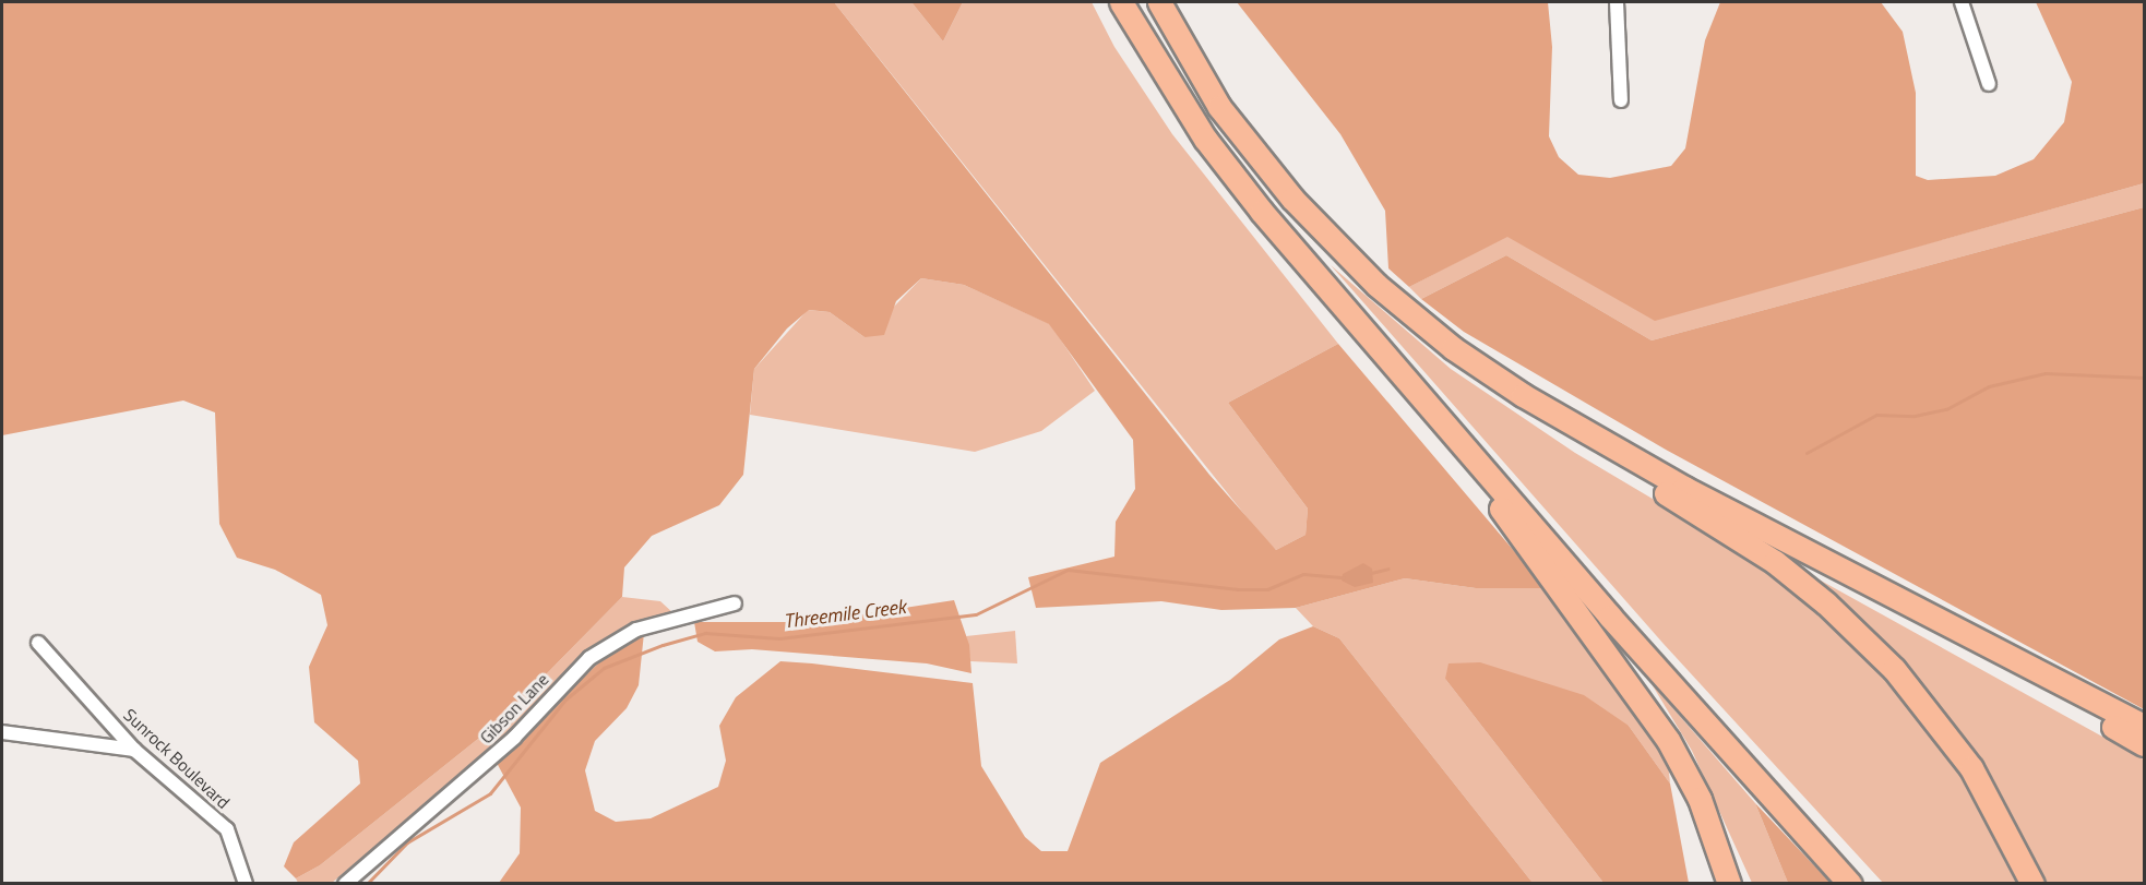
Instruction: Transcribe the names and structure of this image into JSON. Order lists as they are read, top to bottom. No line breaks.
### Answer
{"streets":{"street":["Gibson Lane","Sunrock Boulevard"]},"water":["Threemile Creek"]}
